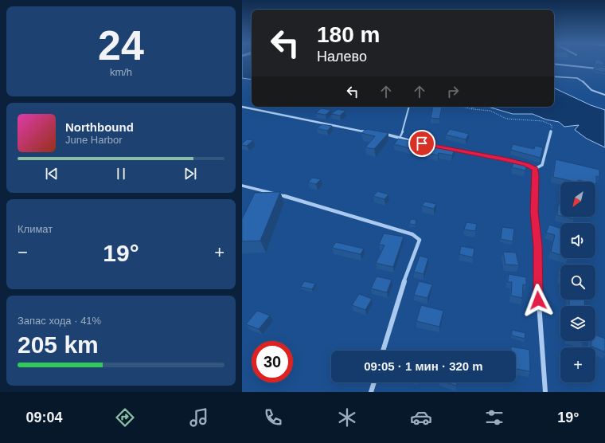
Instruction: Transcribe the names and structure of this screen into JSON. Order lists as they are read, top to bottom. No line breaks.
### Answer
{"north":"bottom left","page":{"tile":[["24","km/h"],"Климат",["Запас хода · 41%","205 km"]],"turn":["180 m","Налево"],"song":["Northbound","June Harbor"],"map_buttons":"+","heat":["−","19°","+"],"limit":"30","trip":"09:05 · 1 мин · 320 m","tabs":["09:04","19°"]}}
